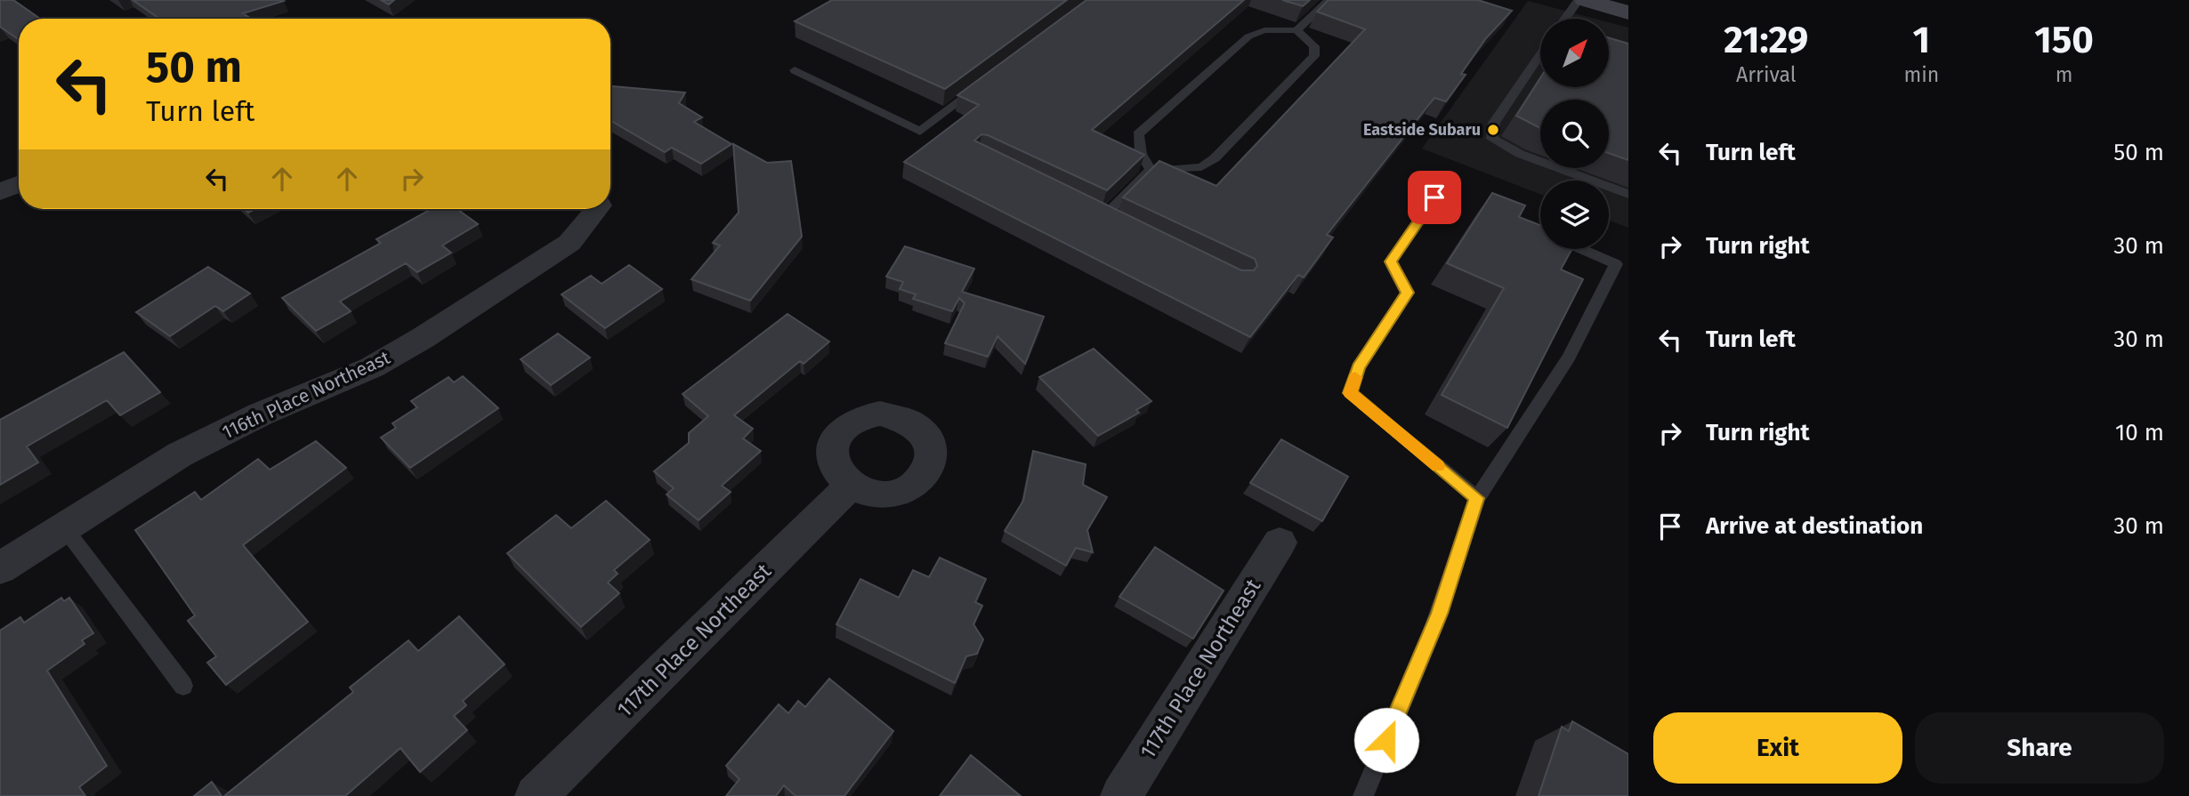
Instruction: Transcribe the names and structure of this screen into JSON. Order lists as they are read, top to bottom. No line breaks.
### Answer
{"streets":{"street":["116th Place Northeast","117th Place Northeast"]},"places":["Eastside Subaru"],"north":"top right","page":{"eta":["21:29","Arrival","1","min","150","m"],"turn":["50 m","Turn left"],"list":[{"name":"Turn left","value":"50 m"},{"name":"Turn right","value":"30 m"},{"name":"Turn left","value":"30 m"},{"name":"Turn right","value":"10 m"},{"name":"Arrive at destination","value":"30 m"}],"buttons":["Exit","Share"]}}
